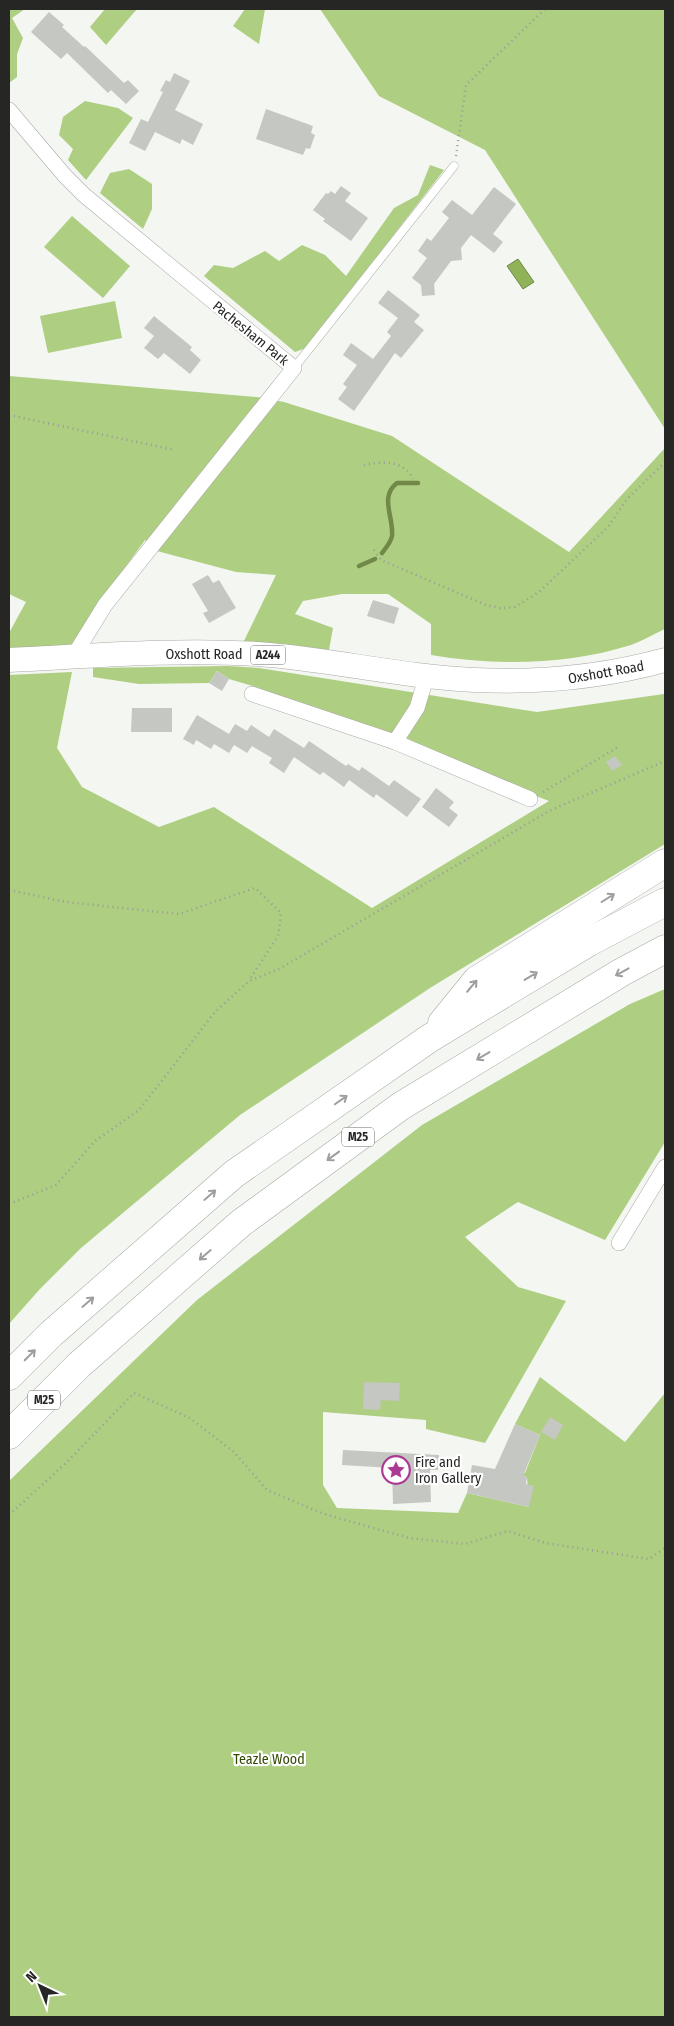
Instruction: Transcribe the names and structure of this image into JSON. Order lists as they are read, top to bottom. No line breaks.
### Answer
{"streets":{"highway":["M25"],"main road":["Oxshott Road","A244"],"street":["Pachesham Park"]},"crossings":[["Pachesham Park","Oxshott Road"]],"parks":["Teazle Wood"],"places":{"place":["Fire and Iron Gallery"]},"north":"top left"}
